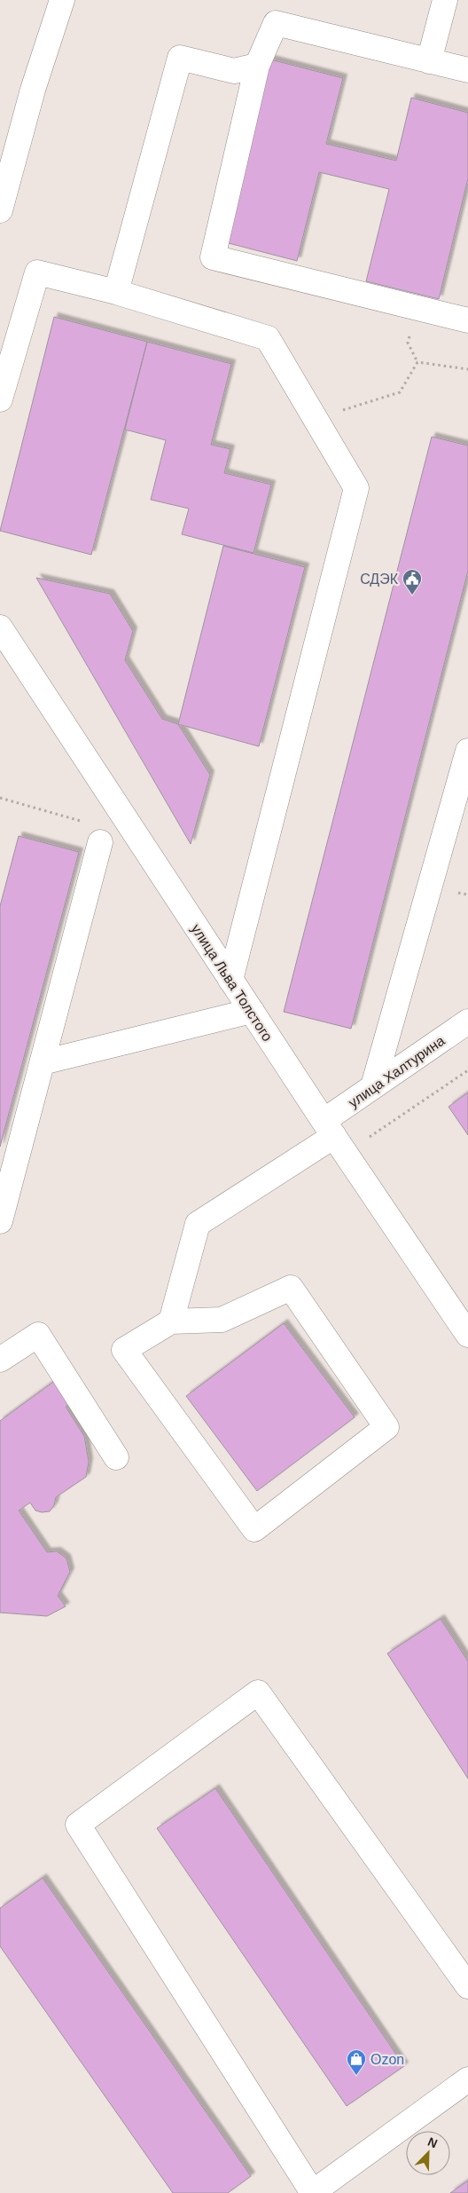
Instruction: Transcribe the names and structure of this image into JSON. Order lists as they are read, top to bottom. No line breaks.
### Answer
{"streets":{"street":["улица Льва Толстого","улица Халтурина"]},"crossings":[["улица Льва Толстого","улица Халтурина"]],"places":{"public building":["СДЭК"],"shop":["Ozon"]},"north":"top right"}
